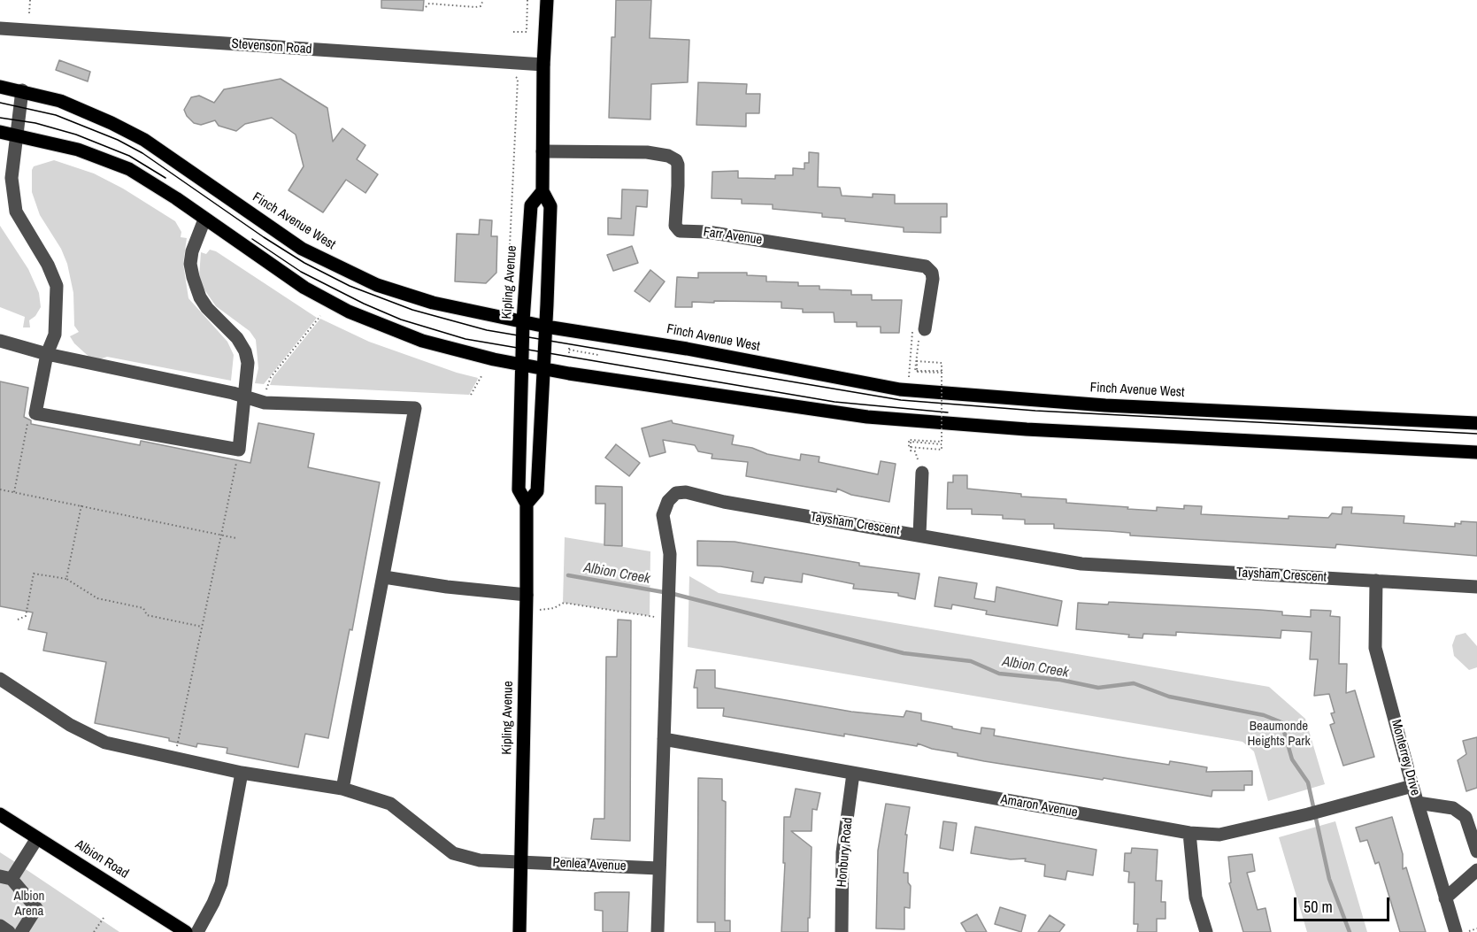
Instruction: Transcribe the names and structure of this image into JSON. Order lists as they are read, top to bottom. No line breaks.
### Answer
{"streets":{"main road":["Finch Avenue West","Kipling Avenue","Albion Road"],"street":["Stevenson Road","Farr Avenue","Taysham Crescent","Monterrey Drive","Amaron Avenue","Honbury Road","Penlea Avenue"]},"crossings":[["Stevenson Road","Kipling Avenue"],["Finch Avenue West","Kipling Avenue"],["Farr Avenue","Kipling Avenue"],["Kipling Avenue","Penlea Avenue"],["Taysham Crescent","Monterrey Drive"],["Taysham Crescent","Amaron Avenue"],["Taysham Crescent","Penlea Avenue"],["Monterrey Drive","Amaron Avenue"],["Amaron Avenue","Honbury Road"]],"water":["Albion Creek"],"parks":["Beaumonde Heights Park","Albion Arena"],"scale_bar":"50 m"}
